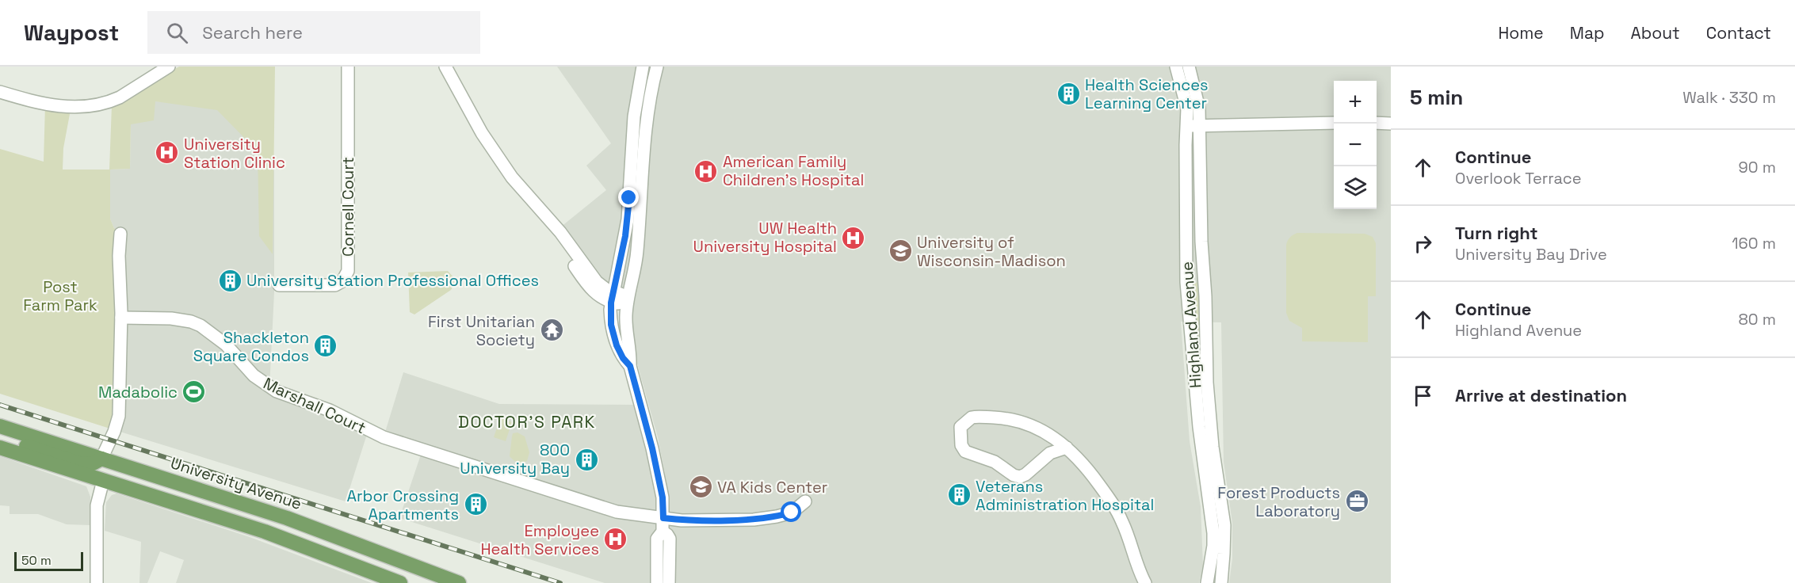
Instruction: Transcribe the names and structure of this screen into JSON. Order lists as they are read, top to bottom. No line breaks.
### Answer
{"streets":{"main road":["University Avenue"],"street":["Cornell Court","Highland Avenue","Marshall Court"]},"districts":["DOCTOR'S PARK"],"parks":["Post Farm Park"],"places":{"building":["Health Sciences Learning Center","University Station Professional Offices","Shackleton Square Condos","800 University Bay","Veterans Administration Hospital","Arbor Crossing Apartments"],"hospital":["University Station Clinic","American Family Children's Hospital","UW Health University Hospital","Employee Health Services"],"school or university":["University of Wisconsin-Madison","VA Kids Center"],"temple":["First Unitarian Society"],"sports":["Madabolic"],"office":["Forest Products Laboratory"]},"scale_bar":"50 m","page":{"header":"Waypost","search":"Search here","nav":["Home","Map","About","Contact"],"heading":["5 min","Walk · 330 m"],"map_buttons":["+","−"],"list":[["Continue","Overlook Terrace","90 m"],["Turn right","University Bay Drive","160 m"],["Continue","Highland Avenue","80 m"],"Arrive at destination"],"scale":"50 m"}}
